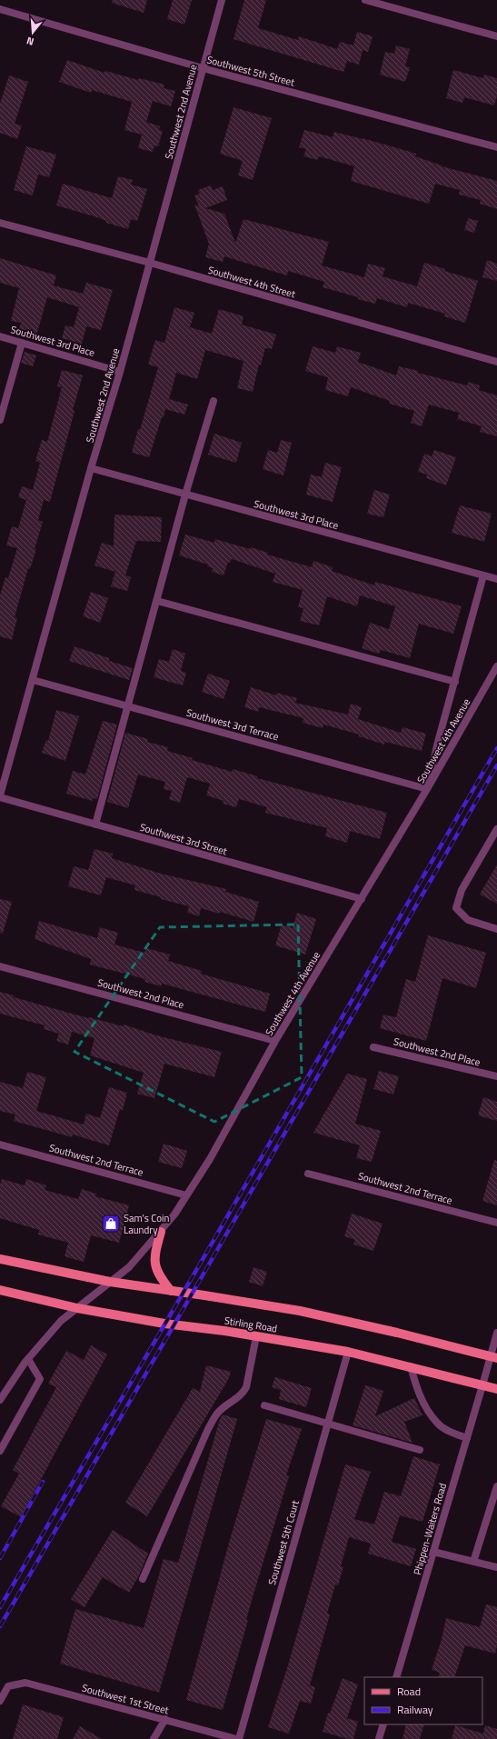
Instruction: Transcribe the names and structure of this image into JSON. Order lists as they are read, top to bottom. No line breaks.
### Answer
{"streets":{"main road":["Stirling Road"],"street":["Southwest 5th Street","Southwest 2nd Avenue","Southwest 4th Street","Southwest 3rd Place","Southwest 3rd Terrace","Southwest 4th Avenue","Southwest 3rd Street","Southwest 2nd Place","Southwest 2nd Terrace","Phippen-Waiters Road","Southwest 5th Court","Southwest 1st Street"]},"crossings":[["Southwest 5th Street","Southwest 2nd Avenue"],["Southwest 2nd Avenue","Southwest 4th Street"],["Southwest 2nd Avenue","Southwest 3rd Place"],["Southwest 2nd Avenue","Southwest 3rd Terrace"],["Southwest 2nd Avenue","Southwest 3rd Street"],["Southwest 3rd Terrace","Southwest 4th Avenue"],["Southwest 4th Avenue","Southwest 3rd Street"],["Southwest 4th Avenue","Southwest 2nd Place"],["Southwest 4th Avenue","Southwest 2nd Terrace"],["Southwest 4th Avenue","Stirling Road"],["Stirling Road","Phippen-Waiters Road"],["Stirling Road","Southwest 5th Court"],["Southwest 5th Court","Southwest 1st Street"]],"places":{"shop":["Sam's Coin Laundry"]},"legend":["Road","Railway"],"north":"bottom"}
